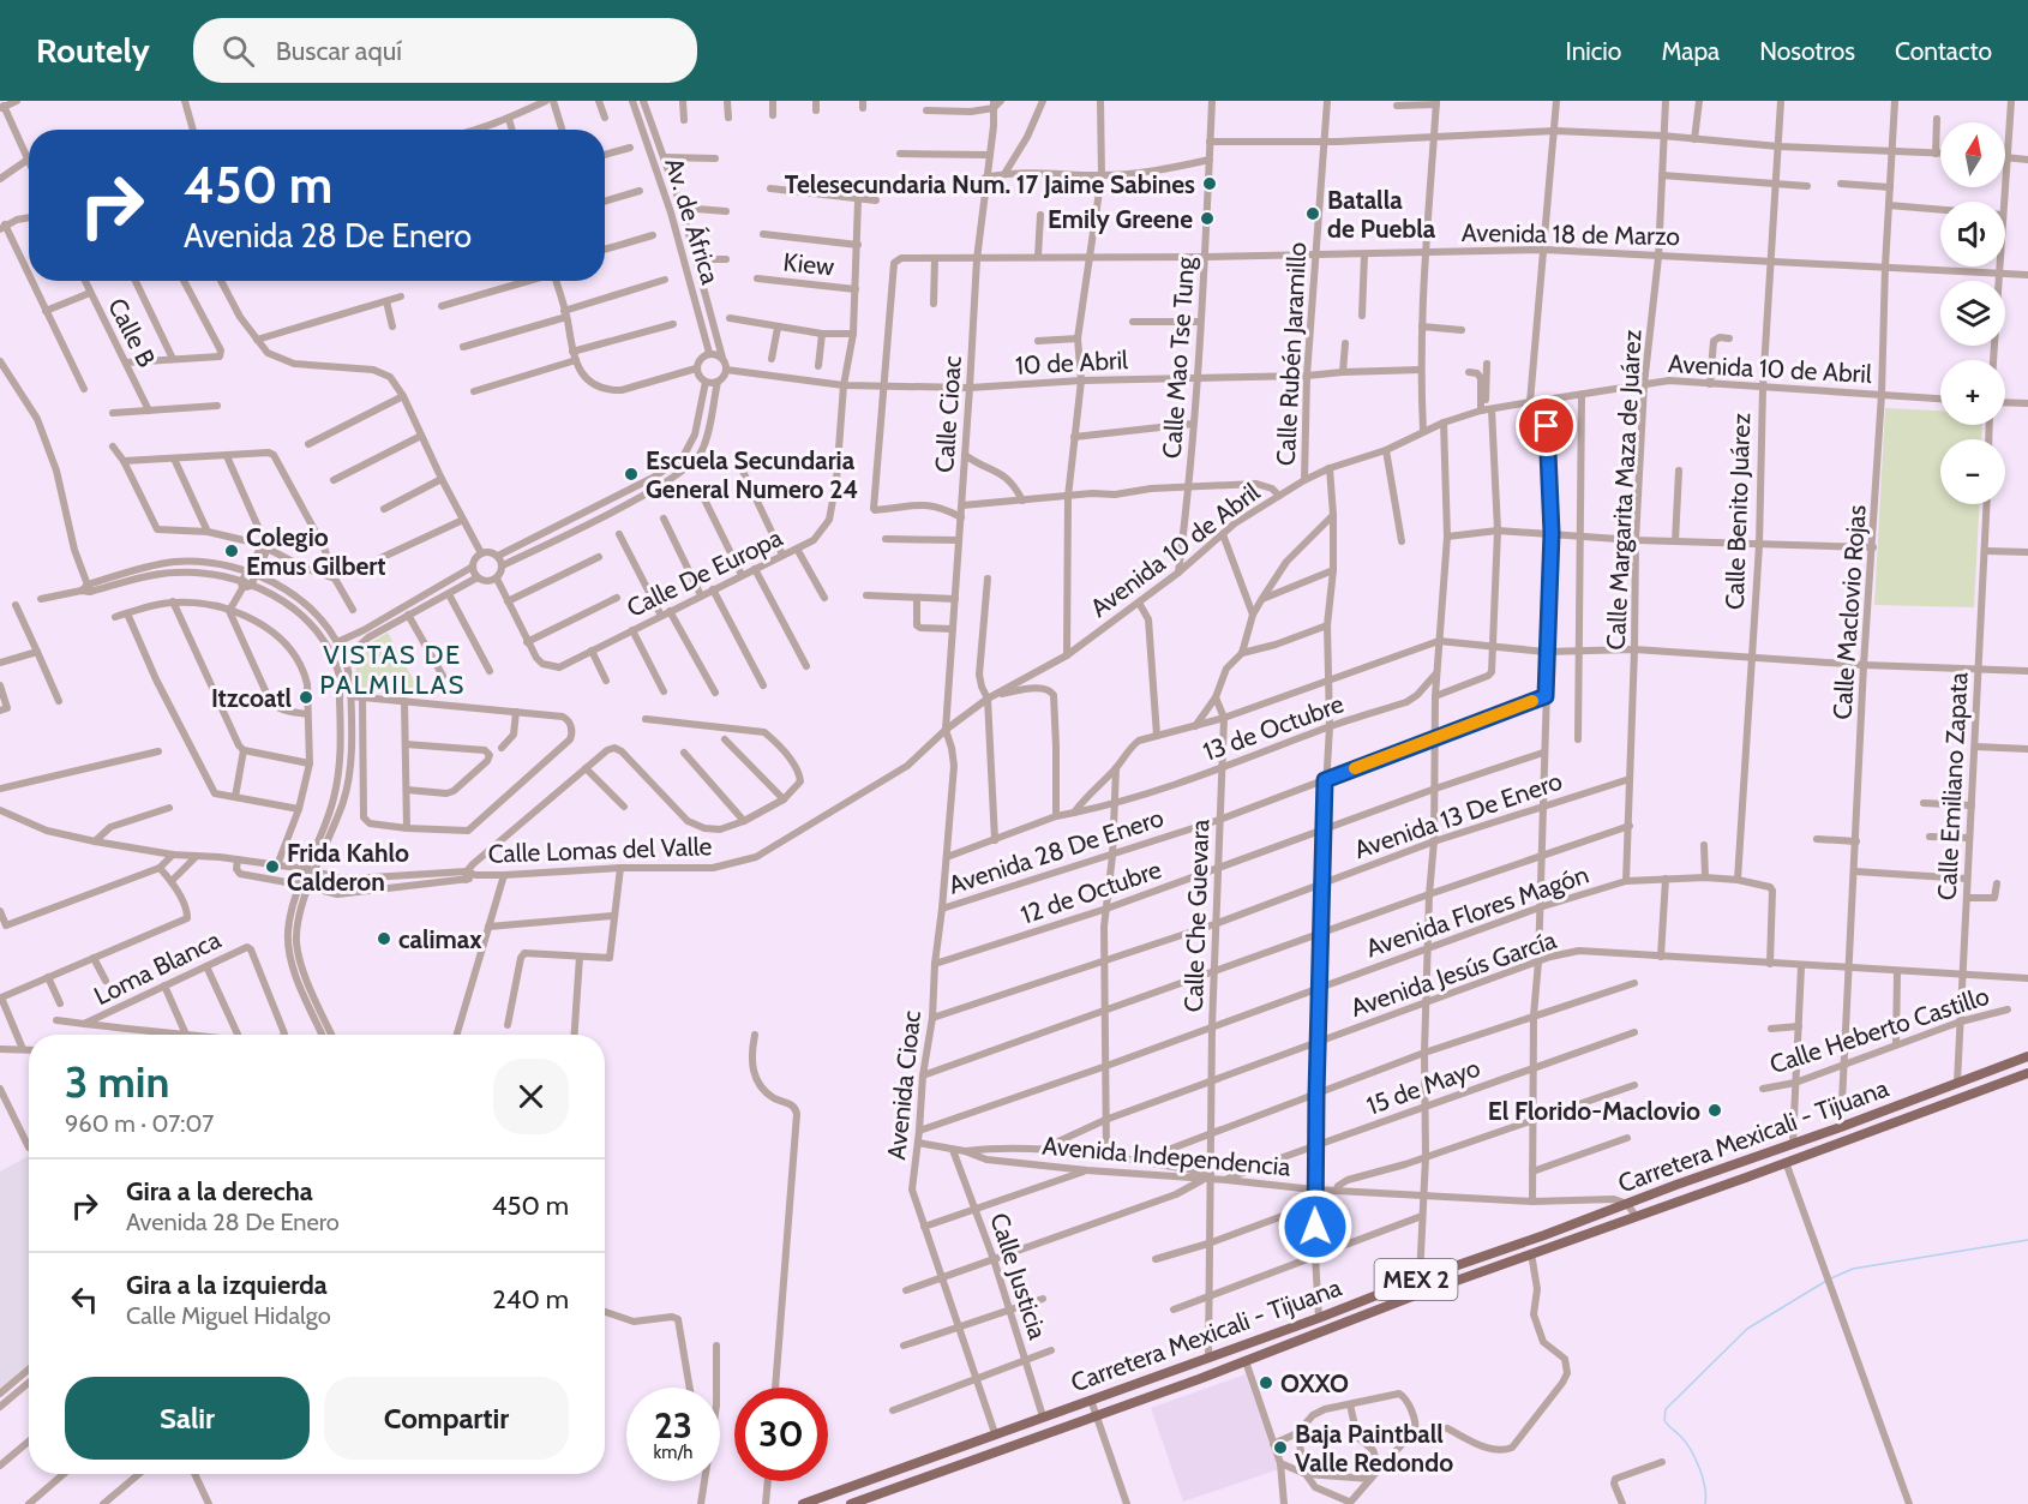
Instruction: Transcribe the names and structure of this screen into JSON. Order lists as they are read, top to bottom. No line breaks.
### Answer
{"streets":{"main road":["Carretera Mexicali - Tijuana","MEX 2"],"street":["Av. de África","Avenida 18 de Marzo","Kiew","Calle B","Calle Rubén Jaramillo","Calle Mao Tse Tung","10 de Abril","Avenida 10 de Abril","Calle Cioac","Calle Margarita Maza de Juárez","Calle Benito Juárez","Calle De Europa","Calle Maclovio Rojas","13 de Octubre","Calle Emiliano Zapata","Avenida 13 De Enero","Calle Lomas del Valle","Avenida 28 De Enero","12 de Octubre","Avenida Flores Magón","Calle Che Guevara","Loma Blanca","Avenida Jesús García","Calle Heberto Castillo","Avenida Cioac","15 de Mayo","Avenida Independencia","Calle Justicia"]},"crossings":[["Av. de África","10 de Abril"],["Avenida 18 de Marzo","Calle Rubén Jaramillo"],["Avenida 18 de Marzo","Calle Mao Tse Tung"],["Avenida 18 de Marzo","10 de Abril"],["Avenida 18 de Marzo","Calle Cioac"],["Avenida 18 de Marzo","Calle Margarita Maza de Juárez"],["Avenida 18 de Marzo","Calle Benito Juárez"],["Avenida 18 de Marzo","Calle Maclovio Rojas"],["Kiew","Calle De Europa"],["Calle Rubén Jaramillo","10 de Abril"],["Calle Rubén Jaramillo","Avenida 10 de Abril"],["Calle Mao Tse Tung","10 de Abril"],["Calle Mao Tse Tung","Avenida 10 de Abril"],["10 de Abril","Calle Cioac"],["10 de Abril","Calle De Europa"],["Avenida 10 de Abril","Calle Cioac"],["Avenida 10 de Abril","Calle Margarita Maza de Juárez"],["Avenida 10 de Abril","Calle Benito Juárez"],["Avenida 10 de Abril","Calle Maclovio Rojas"],["Avenida 10 de Abril","Calle Lomas del Valle"],["Avenida 10 de Abril","Avenida Cioac"],["Calle Cioac","Calle Lomas del Valle"],["Calle Cioac","Avenida Cioac"],["Calle Margarita Maza de Juárez","Avenida 13 De Enero"],["Calle Margarita Maza de Juárez","Avenida Flores Magón"],["Calle Benito Juárez","Avenida Flores Magón"],["Calle Maclovio Rojas","Avenida Jesús García"],["Calle Maclovio Rojas","Calle Heberto Castillo"],["Calle Maclovio Rojas","Carretera Mexicali - Tijuana"],["13 de Octubre","Calle Che Guevara"],["Calle Emiliano Zapata","Avenida Jesús García"],["Calle Emiliano Zapata","Calle Heberto Castillo"],["Calle Emiliano Zapata","Carretera Mexicali - Tijuana"],["Avenida 13 De Enero","Calle Che Guevara"],["Avenida 13 De Enero","Avenida Cioac"],["Calle Lomas del Valle","Avenida Cioac"],["Avenida 28 De Enero","Calle Che Guevara"],["Avenida 28 De Enero","Avenida Cioac"],["12 de Octubre","Calle Che Guevara"],["12 de Octubre","Avenida Cioac"],["Avenida Flores Magón","Calle Che Guevara"],["Avenida Flores Magón","Avenida Jesús García"],["Avenida Flores Magón","Avenida Cioac"],["Calle Che Guevara","Avenida Jesús García"],["Calle Che Guevara","Carretera Mexicali - Tijuana"],["Calle Che Guevara","Avenida Independencia"],["Avenida Cioac","Carretera Mexicali - Tijuana"],["Avenida Cioac","Avenida Independencia"],["15 de Mayo","Avenida Independencia"],["Carretera Mexicali - Tijuana","Avenida Independencia"],["Carretera Mexicali - Tijuana","Calle Justicia"],["Avenida Independencia","Calle Justicia"]],"districts":["VISTAS DE PALMILLAS"],"places":["Telesecundaria Num. 17 Jaime Sabines","Batalla de Puebla","Emily Greene","Escuela Secundaria General Numero 24","Colegio Emus Gilbert","Itzcoatl","Frida Kahlo Calderon","calimax","El Florido-Maclovio","OXXO","Baja Paintball Valle Redondo"],"north":"top","page":{"header":"Routely","search":"Buscar aquí","nav":["Inicio","Mapa","Nosotros","Contacto"],"map_buttons":["+","−"],"turn":["450 m","Avenida 28 De Enero"],"heading":["3 min","960 m · 07:07"],"list":[{"name":"Gira a la derecha","note":"Avenida 28 De Enero","value":"450 m"},{"name":"Gira a la izquierda","note":"Calle Miguel Hidalgo","value":"240 m"}],"buttons":["Salir","Compartir"],"speed":"23 km/h","limit":"30"}}
